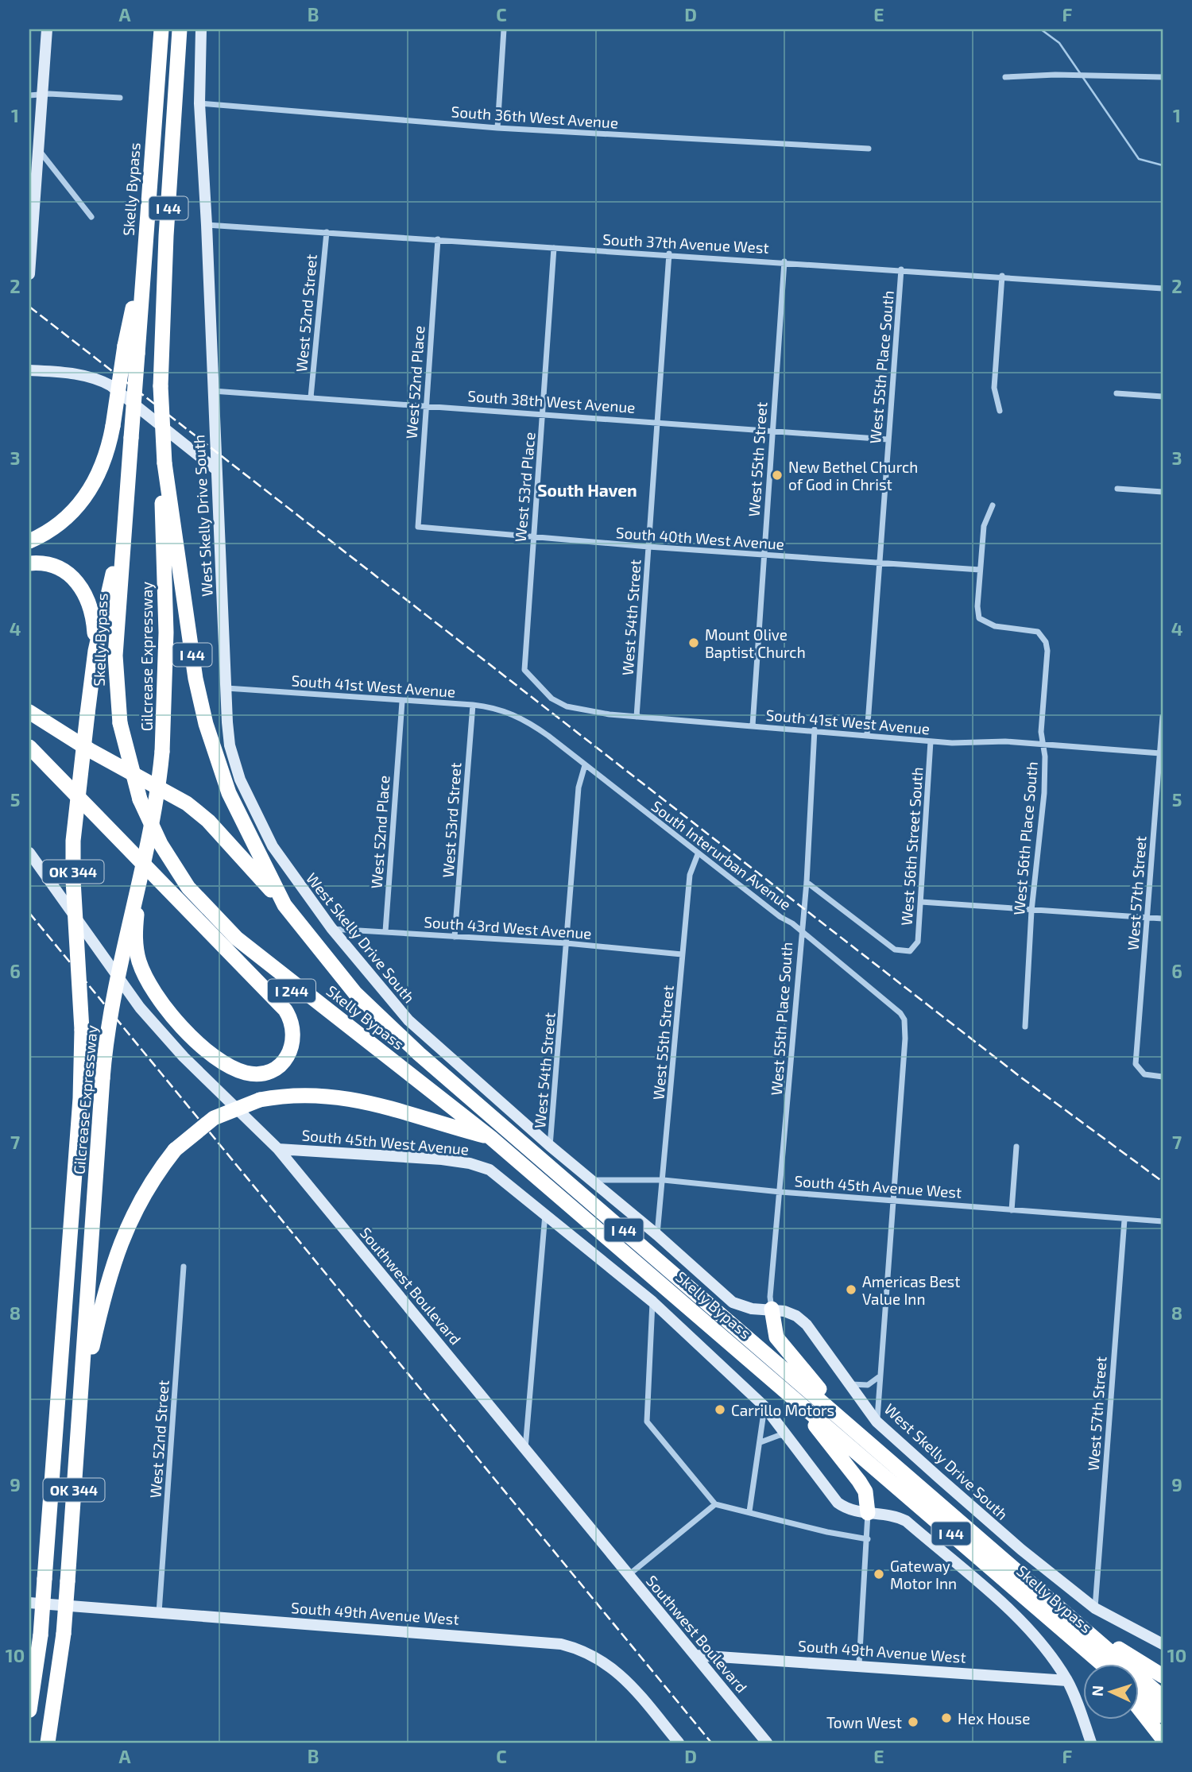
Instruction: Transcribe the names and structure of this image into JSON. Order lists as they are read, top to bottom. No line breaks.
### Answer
{"streets":{"highway":["Skelly Bypass","I 44","Gilcrease Expressway","OK 344","I 244"],"street":["South 36th West Avenue","South 37th Avenue West","West 52nd Street","West 55th Place South","West 52nd Place","South 38th West Avenue","West 55th Street","West 53rd Place","West Skelly Drive South","South 40th West Avenue","West 54th Street","South 41st West Avenue","West 53rd Street","West 56th Place South","West 56th Street South","South Interurban Avenue","West 57th Street","South 43rd West Avenue","South 45th West Avenue","South 45th Avenue West","Southwest Boulevard","South 49th Avenue West"]},"crossings":[["South 36th West Avenue","West Skelly Drive South"],["Skelly Bypass","Gilcrease Expressway"],["Skelly Bypass","I 244"],["South 37th Avenue West","West 52nd Street"],["South 37th Avenue West","West 55th Place South"],["South 37th Avenue West","West 52nd Place"],["South 37th Avenue West","West 55th Street"],["South 37th Avenue West","West 53rd Place"],["South 37th Avenue West","West Skelly Drive South"],["South 37th Avenue West","West 54th Street"],["West 52nd Street","South 38th West Avenue"],["West 52nd Street","South 49th Avenue West"],["West 55th Place South","South 38th West Avenue"],["West 55th Place South","West Skelly Drive South"],["West 55th Place South","South 40th West Avenue"],["West 55th Place South","South 41st West Avenue"],["West 55th Place South","West 56th Street South"],["West 55th Place South","South Interurban Avenue"],["West 55th Place South","South 45th Avenue West"],["West 52nd Place","South 38th West Avenue"],["West 52nd Place","South 40th West Avenue"],["West 52nd Place","South 41st West Avenue"],["West 52nd Place","South 43rd West Avenue"],["South 38th West Avenue","West 55th Street"],["South 38th West Avenue","West 53rd Place"],["South 38th West Avenue","West Skelly Drive South"],["South 38th West Avenue","West 54th Street"],["West 55th Street","West Skelly Drive South"],["West 55th Street","South 40th West Avenue"],["West 55th Street","South 41st West Avenue"],["West 55th Street","South Interurban Avenue"],["West 55th Street","South 43rd West Avenue"],["West 55th Street","South 45th Avenue West"],["West 53rd Place","South 40th West Avenue"],["West 53rd Place","South 41st West Avenue"],["West Skelly Drive South","West 54th Street"],["West Skelly Drive South","South 41st West Avenue"],["West Skelly Drive South","West 57th Street"],["West Skelly Drive South","South 43rd West Avenue"],["West Skelly Drive South","South 45th Avenue West"],["South 40th West Avenue","West 54th Street"],["South 40th West Avenue","West 56th Place South"],["West 54th Street","South 41st West Avenue"],["West 54th Street","South Interurban Avenue"],["West 54th Street","South 43rd West Avenue"],["South 41st West Avenue","West 53rd Street"],["South 41st West Avenue","West 56th Place South"],["South 41st West Avenue","West 56th Street South"],["South 41st West Avenue","South Interurban Avenue"],["South 41st West Avenue","West 57th Street"],["West 53rd Street","South 43rd West Avenue"],["South Interurban Avenue","South 45th Avenue West"],["West 57th Street","South 45th Avenue West"],["South 45th West Avenue","Southwest Boulevard"],["Southwest Boulevard","South 49th Avenue West"]],"districts":["South Haven"],"places":["New Bethel Church of God in Christ","Mount Olive Baptist Church","Americas Best Value Inn","Carrillo Motors","Gateway Motor Inn","Hex House","Town West"],"north":"left","grid":{"columns":["A","B","C","D","E","F"],"rows":["1","2","3","4","5","6","7","8","9","10"]}}
